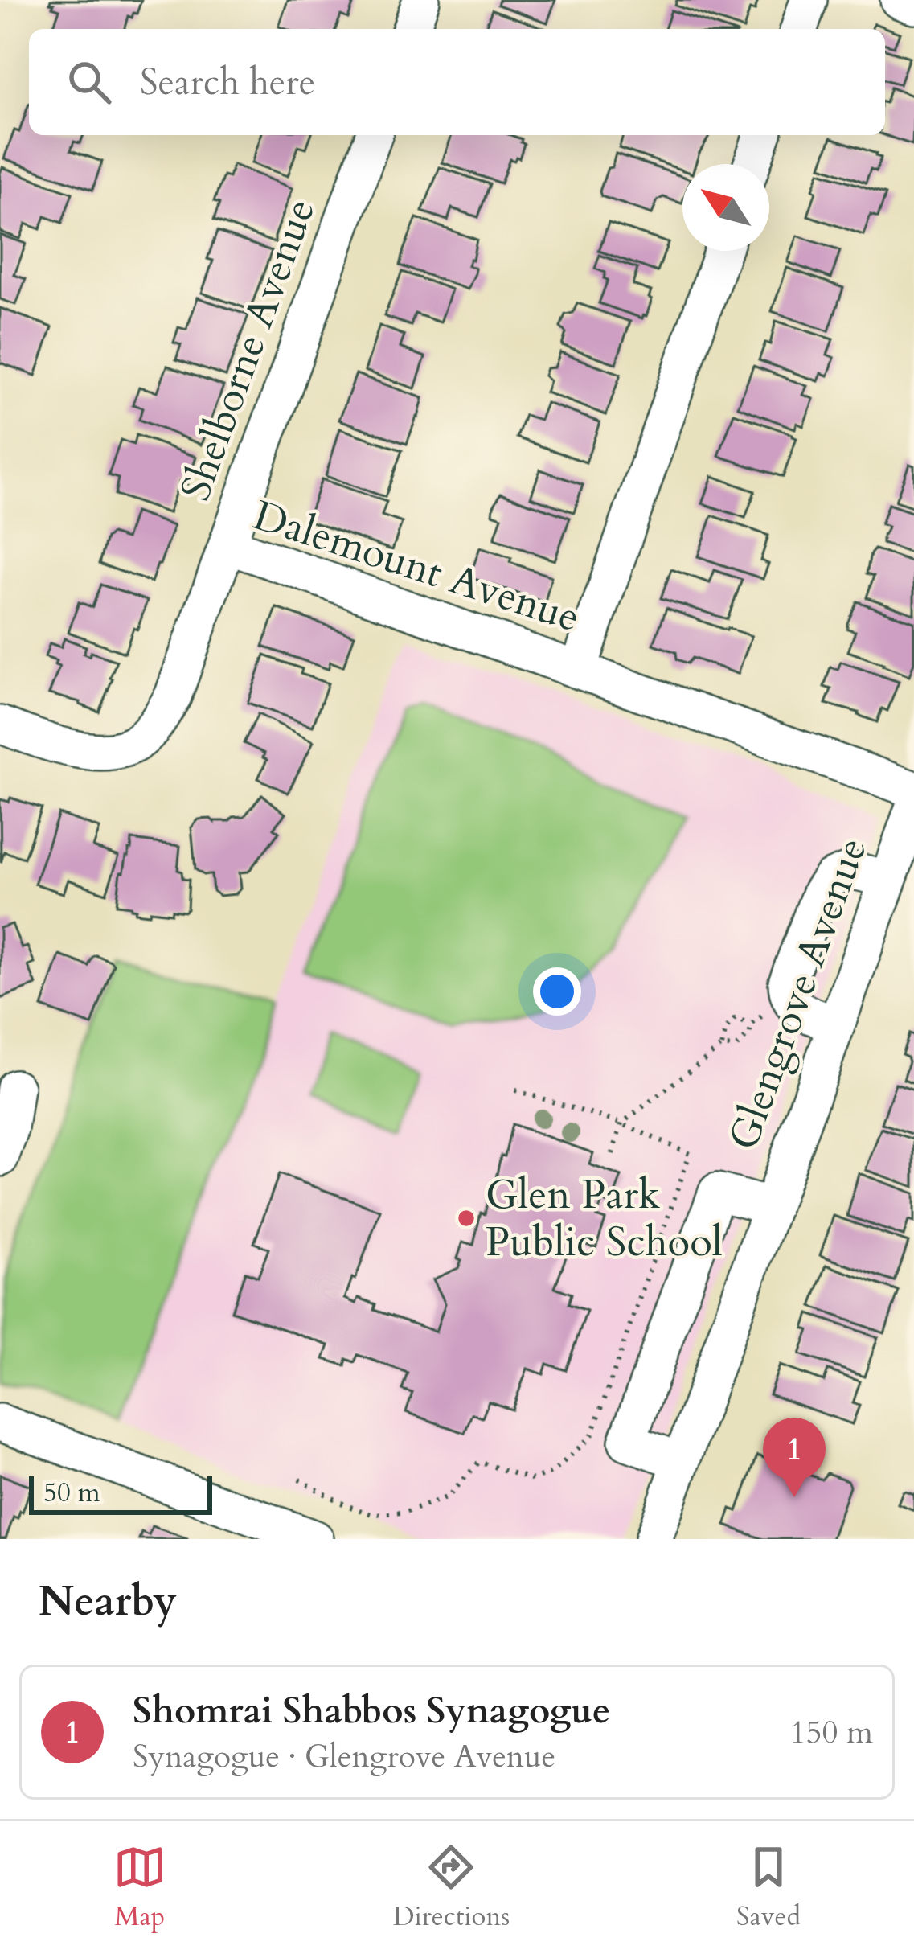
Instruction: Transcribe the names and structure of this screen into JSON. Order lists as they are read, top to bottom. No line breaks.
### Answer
{"streets":{"street":["Shelborne Avenue","Dalemount Avenue","Glengrove Avenue"]},"crossings":[["Shelborne Avenue","Dalemount Avenue"]],"places":["Glen Park Public School"],"scale_bar":"50 m","north":"top left","page":{"search":"Search here","pins":"1","scale":"50 m","heading":"Nearby","list":[{"mark":"1","name":"Shomrai Shabbos Synagogue","note":"Synagogue · Glengrove Avenue","value":"150 m"}],"nav":["Map","Directions","Saved"]}}
